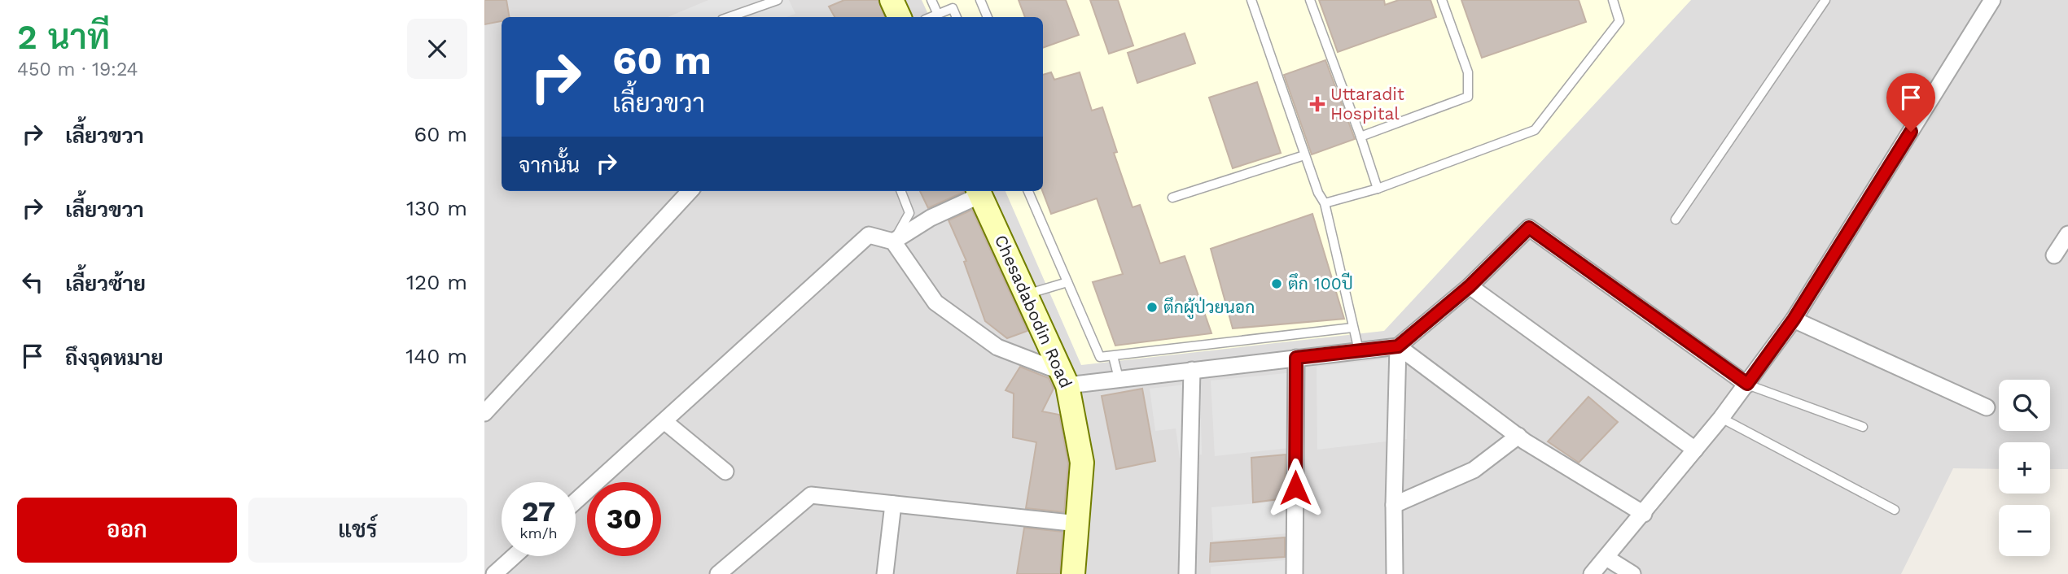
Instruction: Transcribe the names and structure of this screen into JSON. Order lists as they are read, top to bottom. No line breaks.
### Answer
{"streets":{"street":["Chesadabodin Road"]},"places":{"health":["Uttaradit Hospital"],"other":["ตึก 100ปี","ตึกผู้ป่วยนอก"]},"page":{"heading":["2 นาที","450 m · 19:24"],"turn":["60 m","เลี้ยวขวา"],"list":[{"name":"เลี้ยวขวา","value":"60 m"},{"name":"เลี้ยวขวา","value":"130 m"},{"name":"เลี้ยวซ้าย","value":"120 m"},{"name":"ถึงจุดหมาย","value":"140 m"}],"then":"จากนั้น","map_buttons":["+","−"],"speed":"27 km/h","limit":"30","buttons":["ออก","แชร์"]}}
